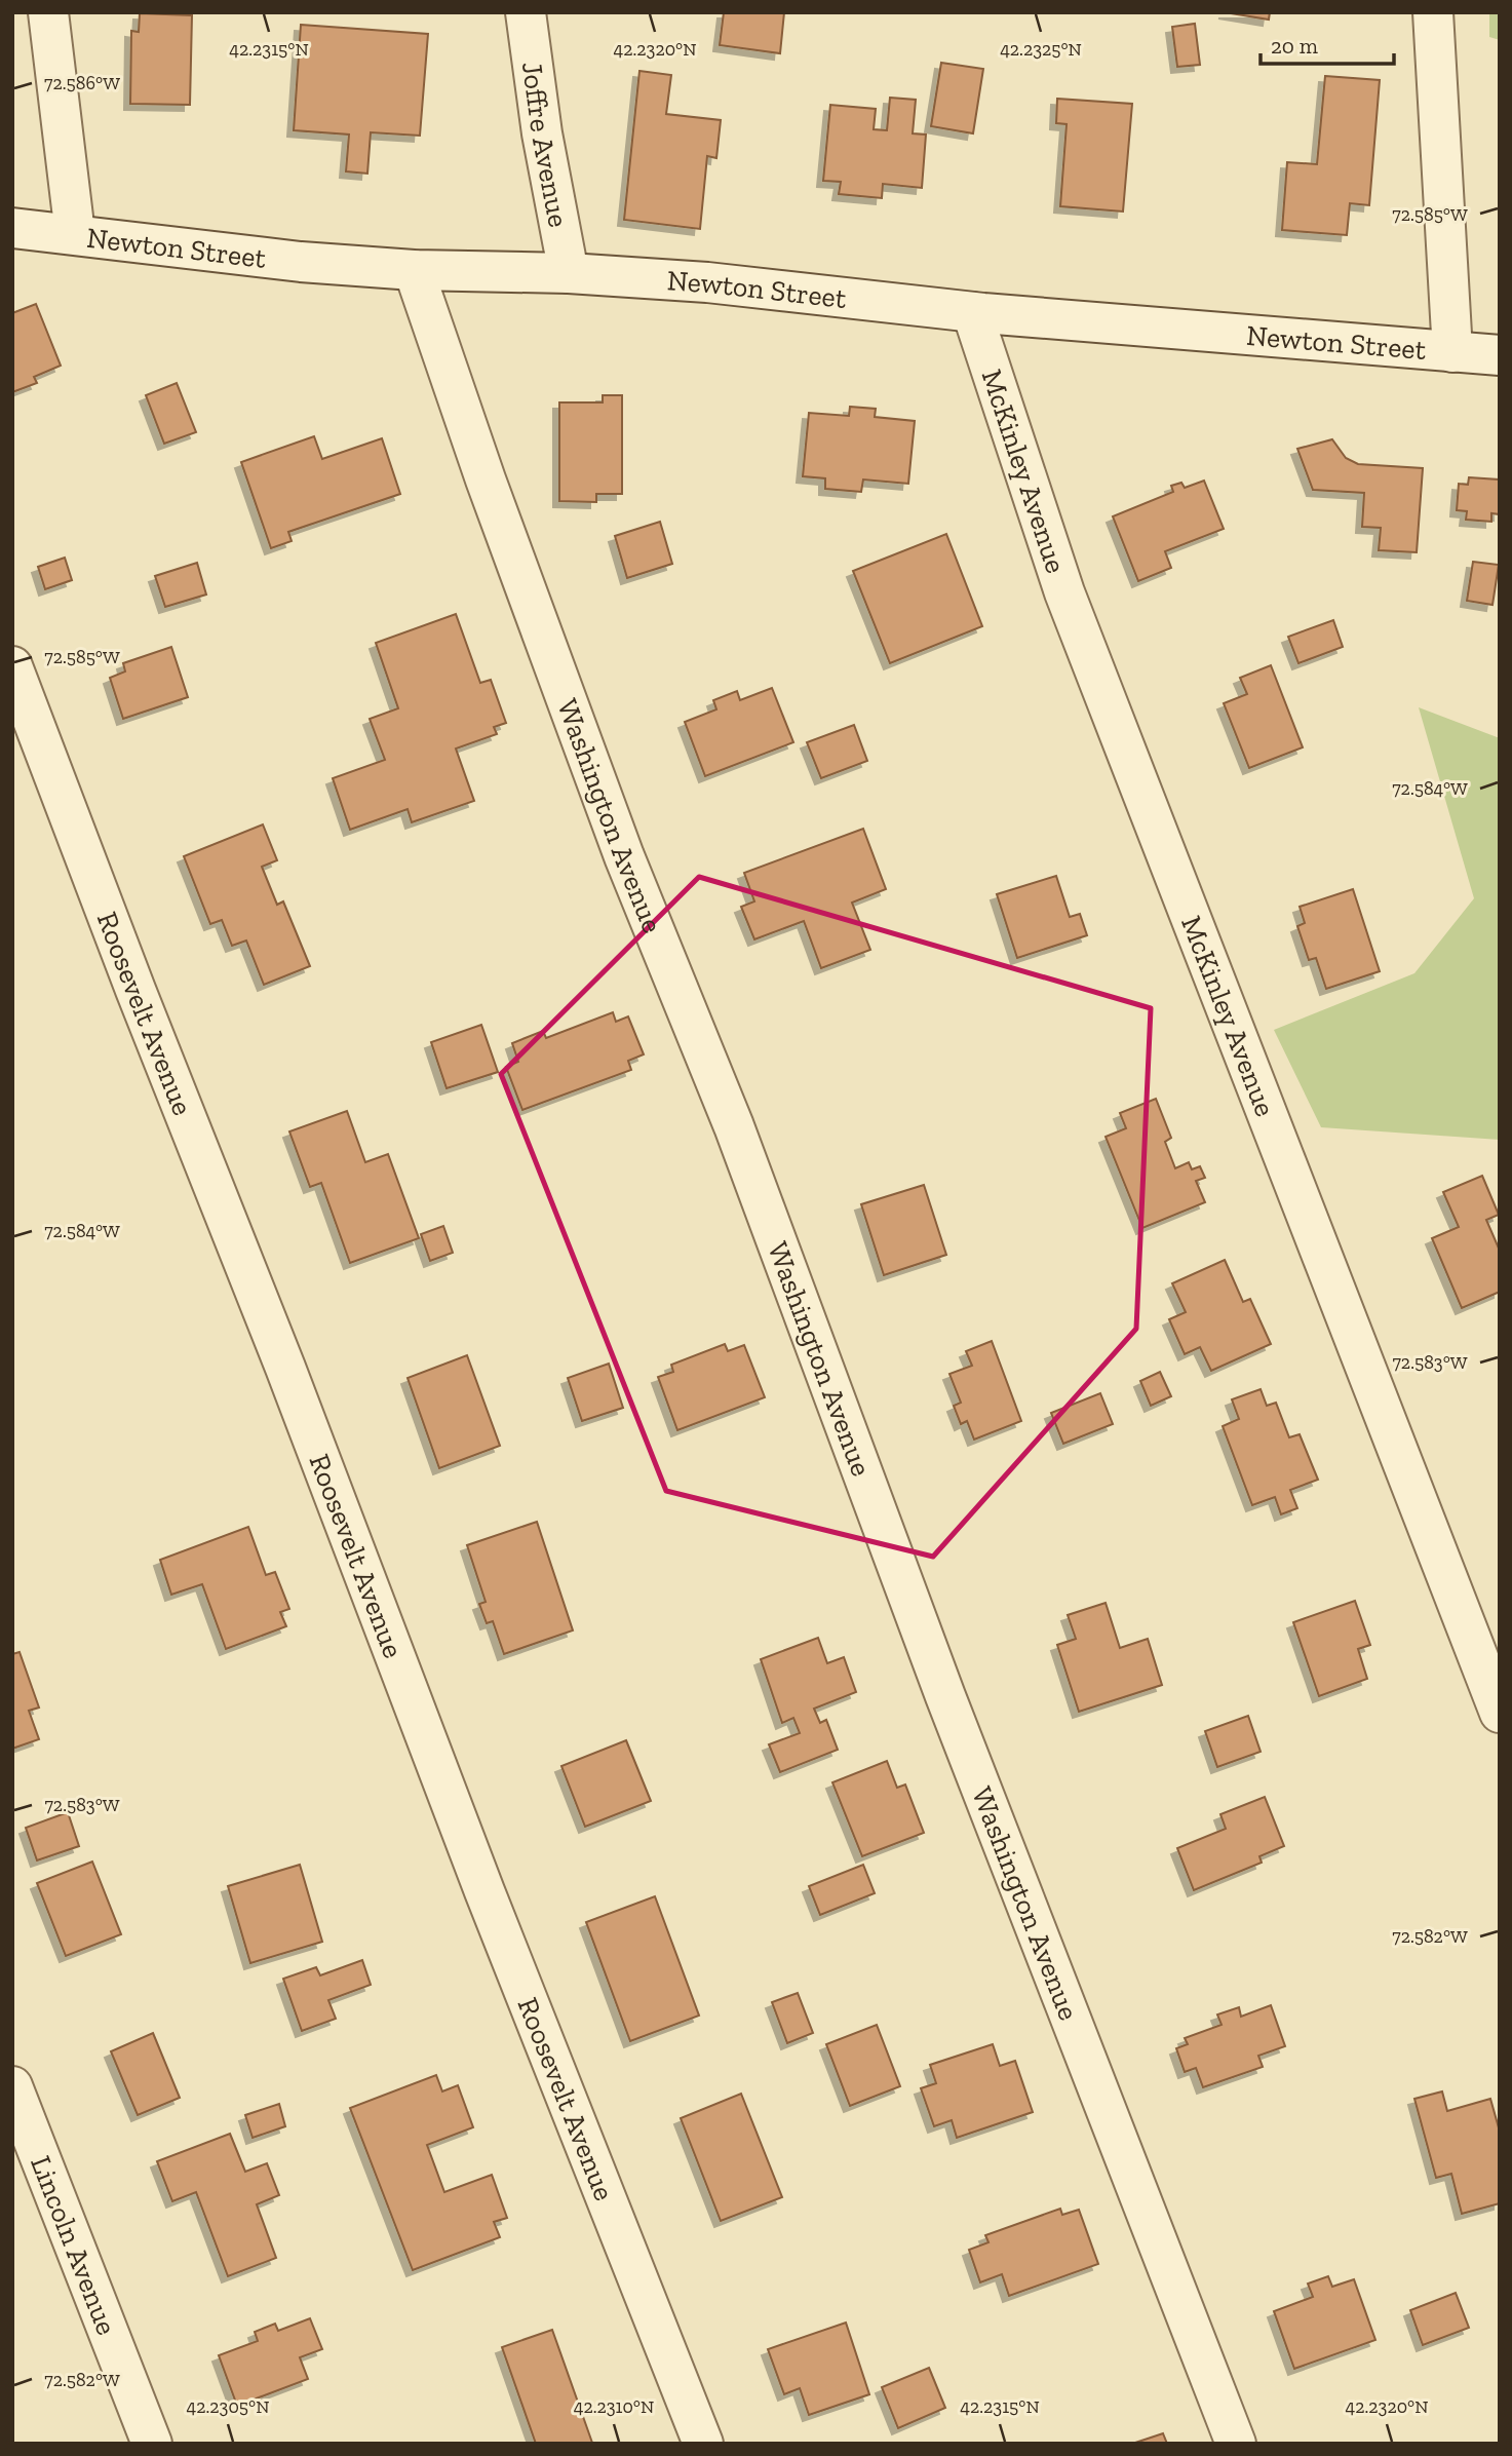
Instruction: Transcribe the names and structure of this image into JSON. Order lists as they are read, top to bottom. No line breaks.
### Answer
{"streets":{"street":["Joffre Avenue","Newton Street","McKinley Avenue","Washington Avenue","Roosevelt Avenue","Lincoln Avenue"]},"crossings":[["Joffre Avenue","Newton Street"],["Newton Street","McKinley Avenue"],["Newton Street","Washington Avenue"]],"scale_bar":"20 m","coordinates":["42.2315°N","42.2320°N","42.2325°N","72.586°W","72.585°W","72.584°W","72.583°W","72.582°W","42.2305°N","42.2310°N"]}
